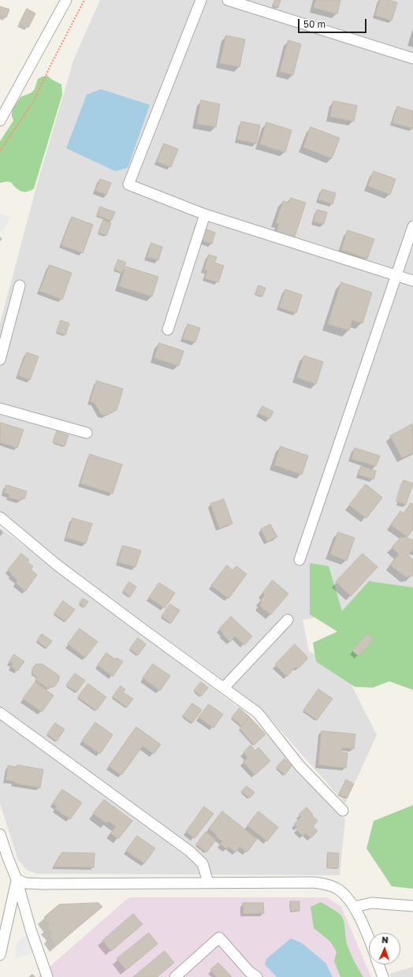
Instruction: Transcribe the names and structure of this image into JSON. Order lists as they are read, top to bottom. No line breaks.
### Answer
{"scale_bar":"50 m","north":"top"}
